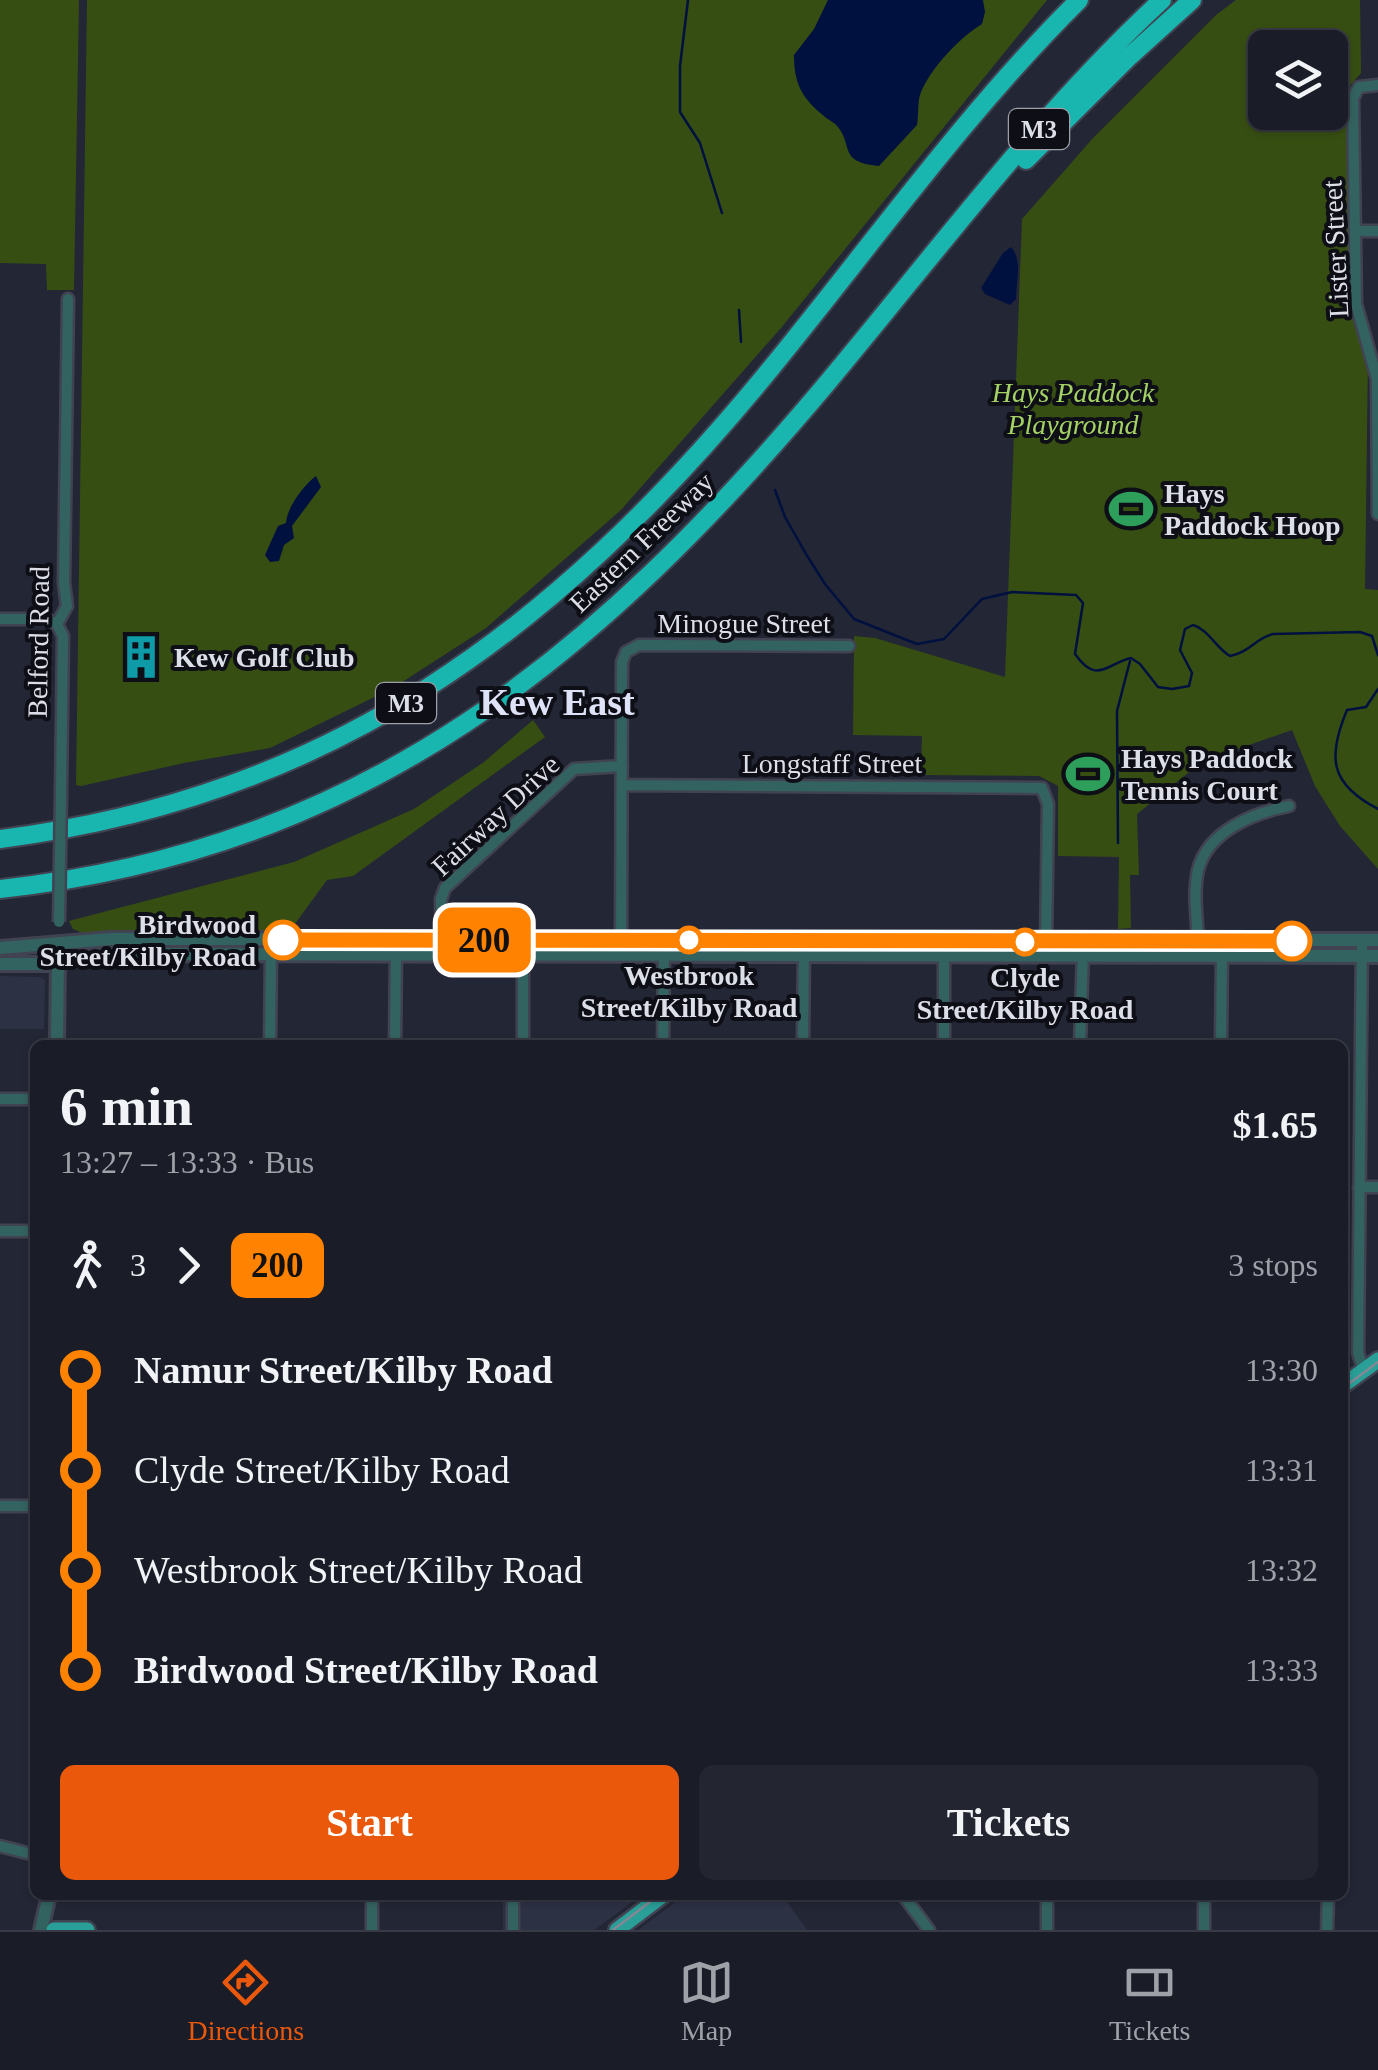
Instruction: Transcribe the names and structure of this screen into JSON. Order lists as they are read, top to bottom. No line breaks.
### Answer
{"streets":{"highway":["M3","Eastern Freeway"],"street":["Lister Street","Minogue Street","Belford Road","Longstaff Street","Fairway Drive"]},"crossings":[["Minogue Street","Fairway Drive"]],"districts":["Kew East"],"parks":["Hays Paddock Playground"],"places":{"sports":["Hays Paddock Hoop","Hays Paddock Tennis Court"],"building":["Kew Golf Club"],"other":["Birdwood Street/Kilby Road","Westbrook Street/Kilby Road","Clyde Street/Kilby Road"]},"lines":["bus line 200"],"page":{"on_map":"200","heading":["6 min","13:27 – 13:33 · Bus","$1.65"],"legs":["3","200","3 stops"],"list":[{"name":"Namur Street/Kilby Road","value":"13:30"},{"name":"Clyde Street/Kilby Road","value":"13:31"},{"name":"Westbrook Street/Kilby Road","value":"13:32"},{"name":"Birdwood Street/Kilby Road","value":"13:33"}],"buttons":["Start","Tickets"],"tabs":["Directions","Map","Tickets"]}}
